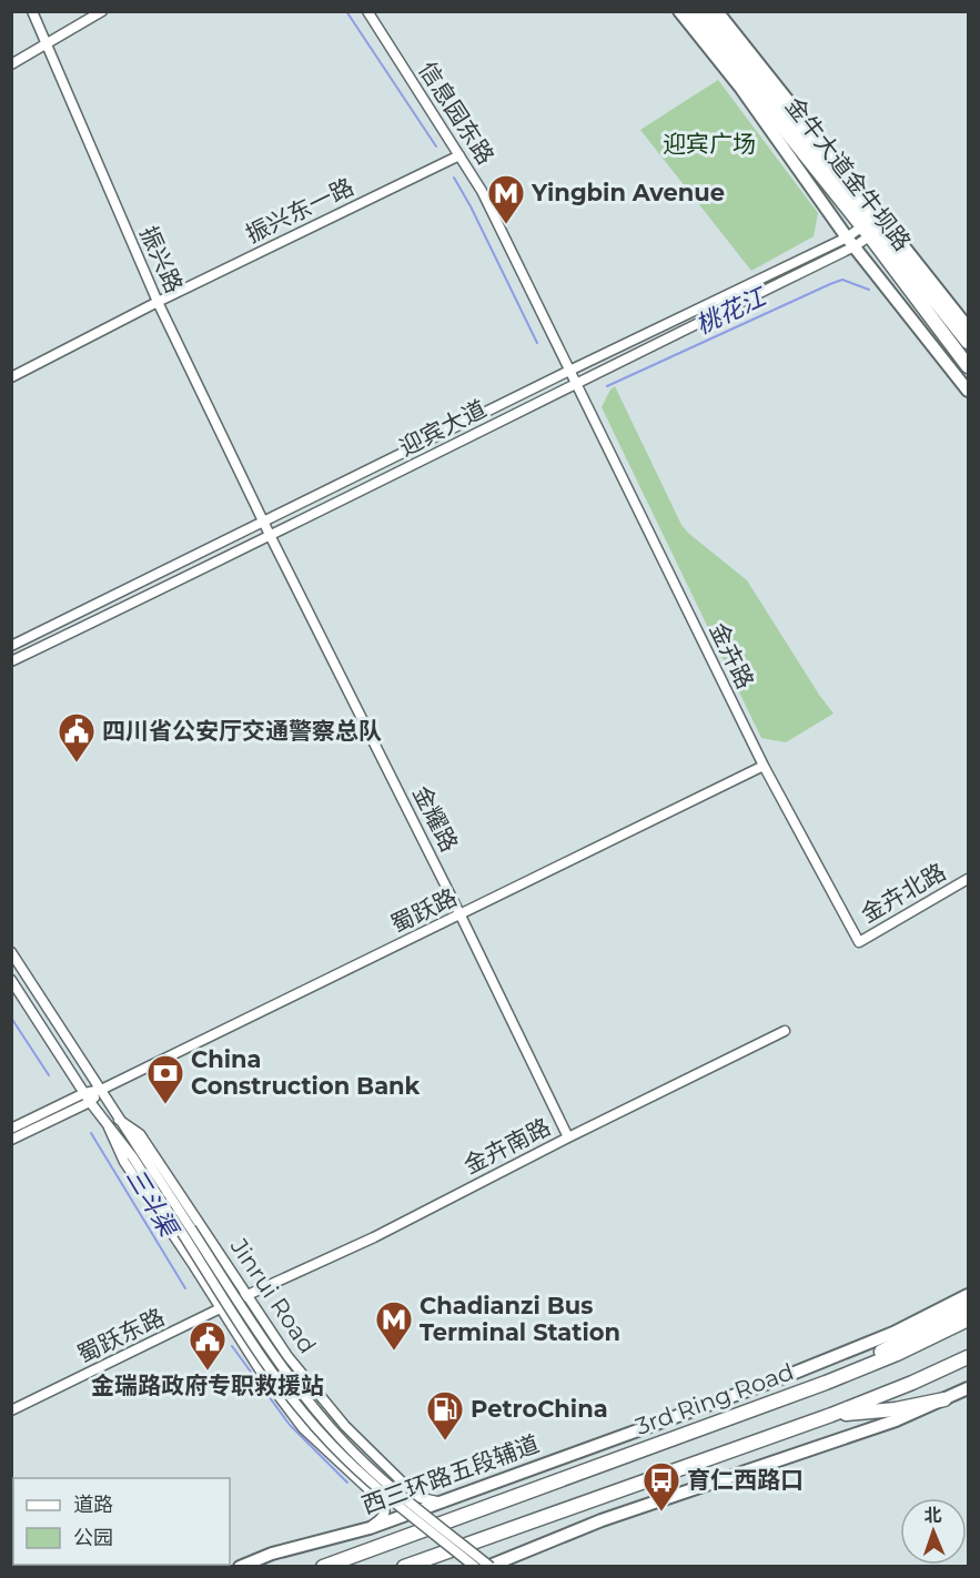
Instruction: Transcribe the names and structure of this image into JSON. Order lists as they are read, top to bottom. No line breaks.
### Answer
{"streets":{"highway":["金牛大道金牛坝路","3rd Ring Road"],"main road":["西三环路五段辅道"],"street":["信息园东路","振兴东一路","振兴路","迎宾大道","金卉路","金耀路","金卉北路","蜀跃路","金卉南路","Jinrui Road","蜀跃东路"]},"crossings":[["信息园东路","振兴东一路"],["信息园东路","迎宾大道"],["信息园东路","金卉路"],["金牛大道金牛坝路","迎宾大道"],["振兴东一路","振兴路"],["振兴路","迎宾大道"],["振兴路","金耀路"],["迎宾大道","金卉路"],["迎宾大道","金耀路"],["金卉路","金卉北路"],["金卉路","蜀跃路"],["金耀路","蜀跃路"],["金耀路","金卉南路"],["蜀跃路","Jinrui Road"],["金卉南路","Jinrui Road"],["金卉南路","蜀跃东路"],["Jinrui Road","蜀跃东路"],["Jinrui Road","西三环路五段辅道"]],"water":["桃花江","三斗渠"],"parks":["迎宾广场"],"places":{"metro station":["Yingbin Avenue","Chadianzi Bus Terminal Station"],"public building":["四川省公安厅交通警察总队","金瑞路政府专职救援站"],"bank":["China Construction Bank"],"fuel station":["PetroChina"],"bus stop":["育仁西路口"]},"legend":["道路","公园"],"north":"top"}
